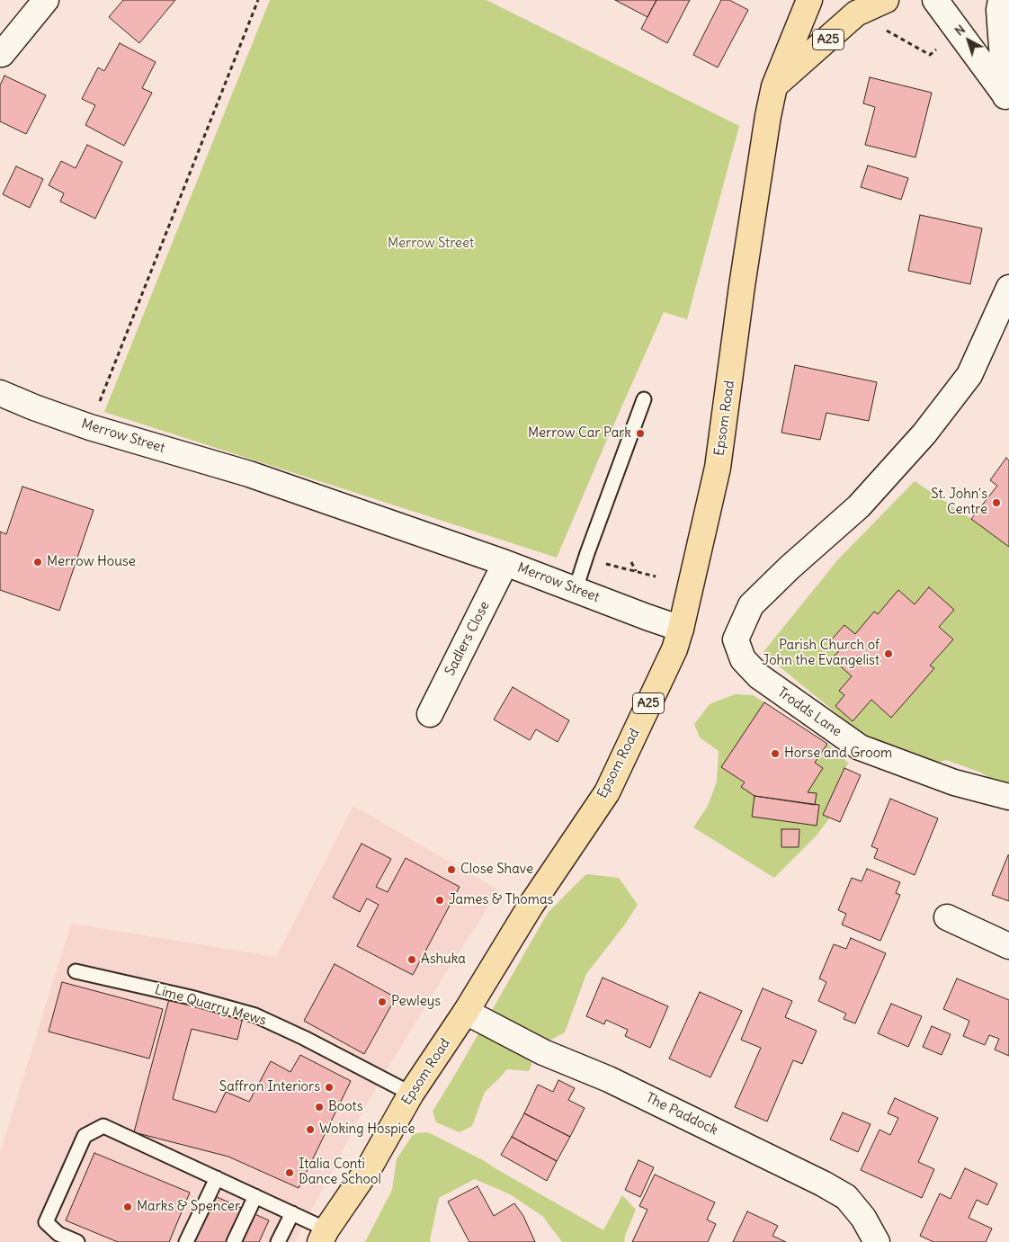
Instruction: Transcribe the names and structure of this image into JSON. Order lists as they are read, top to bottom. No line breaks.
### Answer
{"streets":{"main road":["A25","Epsom Road"],"street":["Merrow Street","Sadlers Close","Trodds Lane","The Paddock"],"lane":["Lime Quarry Mews"]},"crossings":[["A25","Epsom Road"],["Epsom Road","Merrow Street"],["Epsom Road","Lime Quarry Mews"],["Epsom Road","The Paddock"],["Merrow Street","Sadlers Close"]],"parks":["Merrow Street"],"places":["Merrow Car Park","St. John's Centre","Merrow House","Parish Church of John the Evangelist","Horse and Groom","Close Shave","James & Thomas","Ashuka","Pewleys","Saffron Interiors","Boots","Woking Hospice","Italia Conti Dance School","Marks & Spencer"],"north":"top left"}
